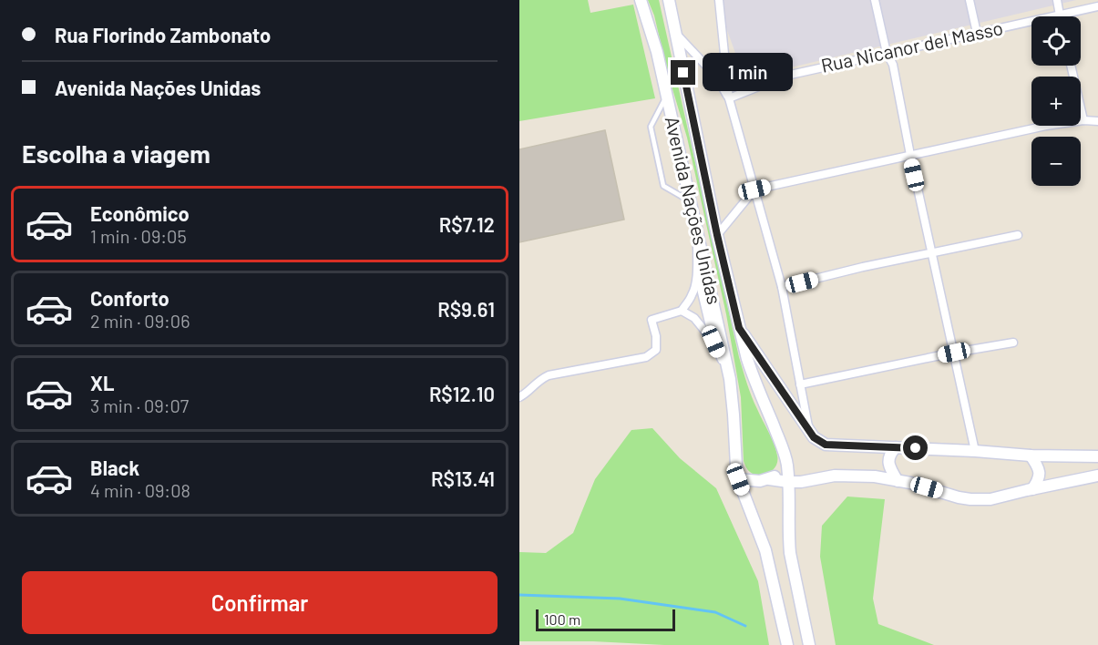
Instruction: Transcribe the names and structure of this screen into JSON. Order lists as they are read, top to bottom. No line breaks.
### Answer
{"streets":{"main road":["Avenida Nações Unidas"],"street":["Rua Nicanor del Masso"]},"scale_bar":"100 m","page":{"banner":["Rua Florindo Zambonato","Avenida Nações Unidas"],"map_buttons":["+","−"],"bubble":"1 min","heading":"Escolha a viagem","list":[{"name":"Econômico","note":"1 min · 09:05","value":"R$7.12"},{"name":"Conforto","note":"2 min · 09:06","value":"R$9.61"},{"name":"XL","note":"3 min · 09:07","value":"R$12.10"},{"name":"Black","note":"4 min · 09:08","value":"R$13.41"}],"buttons":"Confirmar","scale":"100 m"}}
